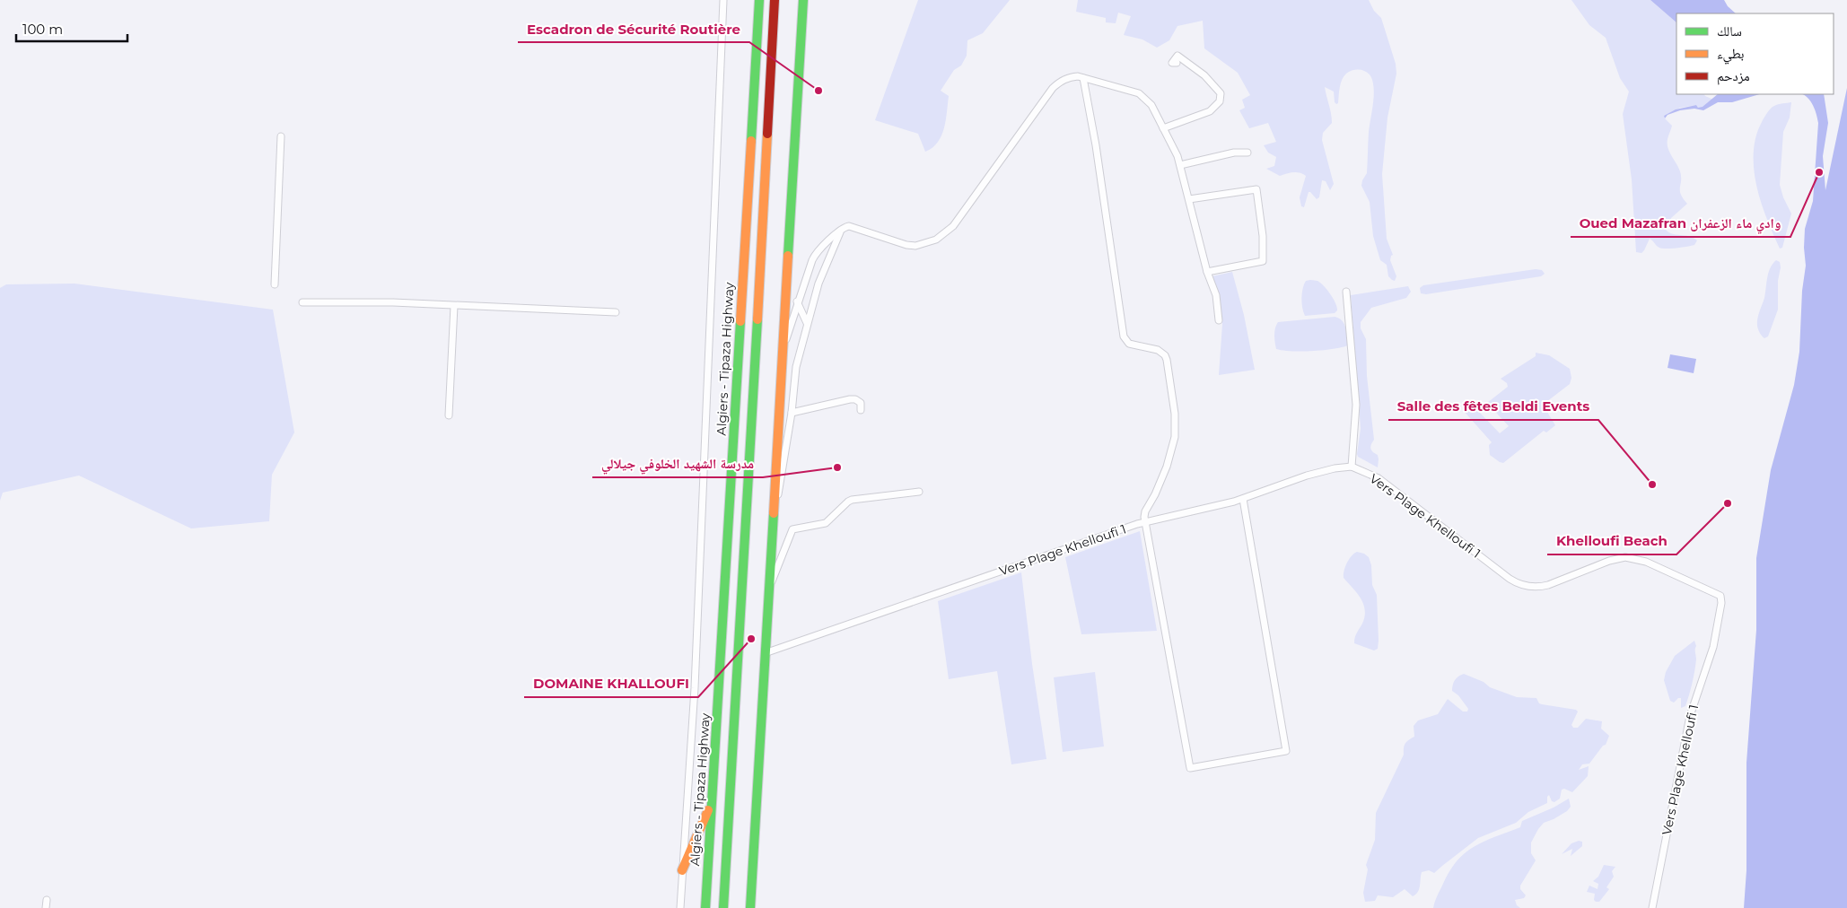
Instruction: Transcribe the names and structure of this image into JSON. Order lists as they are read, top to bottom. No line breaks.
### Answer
{"streets":{"main road":["Algiers - Tipaza Highway"],"street":["Vers Plage Khelloufi 1"]},"places":["Escadron de Sécurité Routière","Oued Mazafran وادي ماء الزعفران","مدرسة الشهيد الخلوفي جيلالي","Salle des fêtes Beldi Events","Khelloufi Beach","DOMAINE KHALLOUFI"],"legend":["سالك","بطيء","مزدحم"],"scale_bar":"100 m"}
